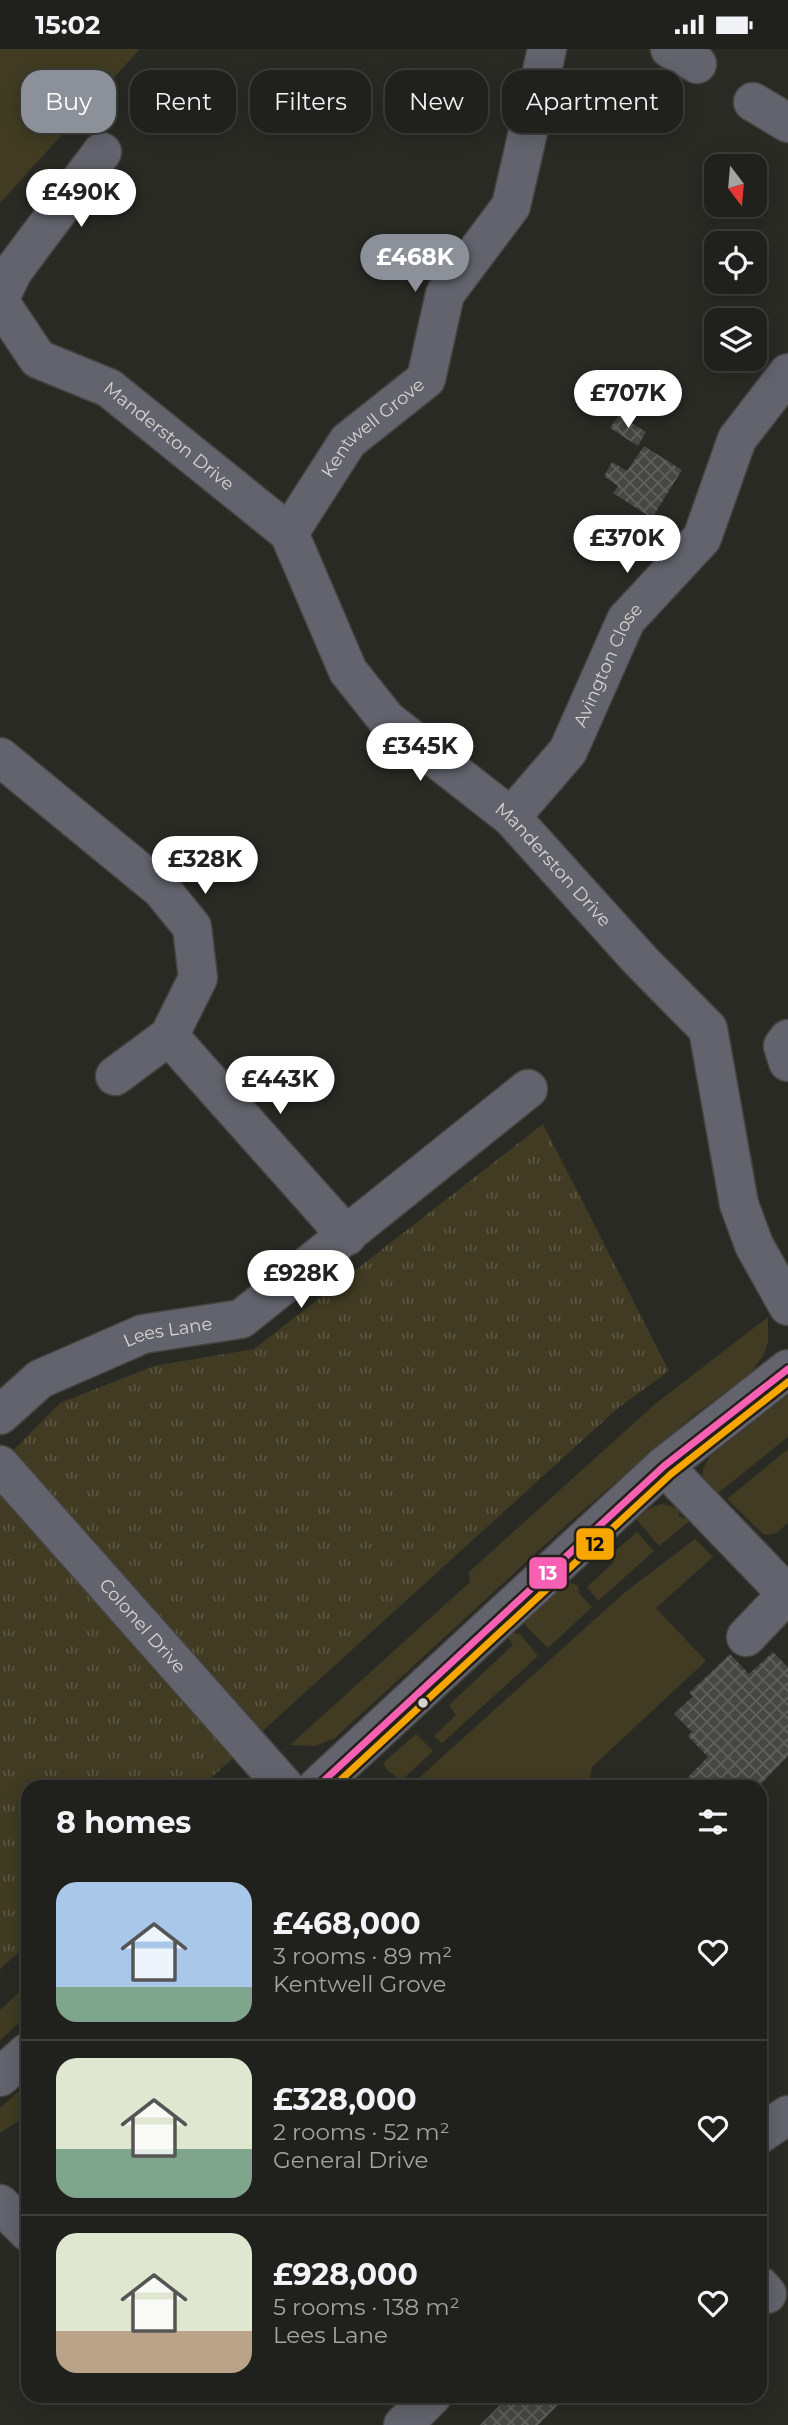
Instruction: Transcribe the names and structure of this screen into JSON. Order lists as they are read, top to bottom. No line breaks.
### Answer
{"streets":{"street":["Kentwell Grove","Manderston Drive","Avington Close","Lees Lane","Colonel Drive"]},"crossings":[["Kentwell Grove","Manderston Drive"],["Manderston Drive","Avington Close"]],"lines":["transit line 13","transit line 12"],"north":"bottom","page":{"status":"15:02","chip":["Buy","Rent","Filters","New","Apartment"],"price":["£490K","£468K","£707K","£370K","£345K","£328K","£443K","£928K"],"heading":"8 homes","list":[{"name":"£468,000","note":"3 rooms · 89 m² · Kentwell Grove"},{"name":"£328,000","note":"2 rooms · 52 m² · General Drive"},{"name":"£928,000","note":"5 rooms · 138 m² · Lees Lane"}]}}
